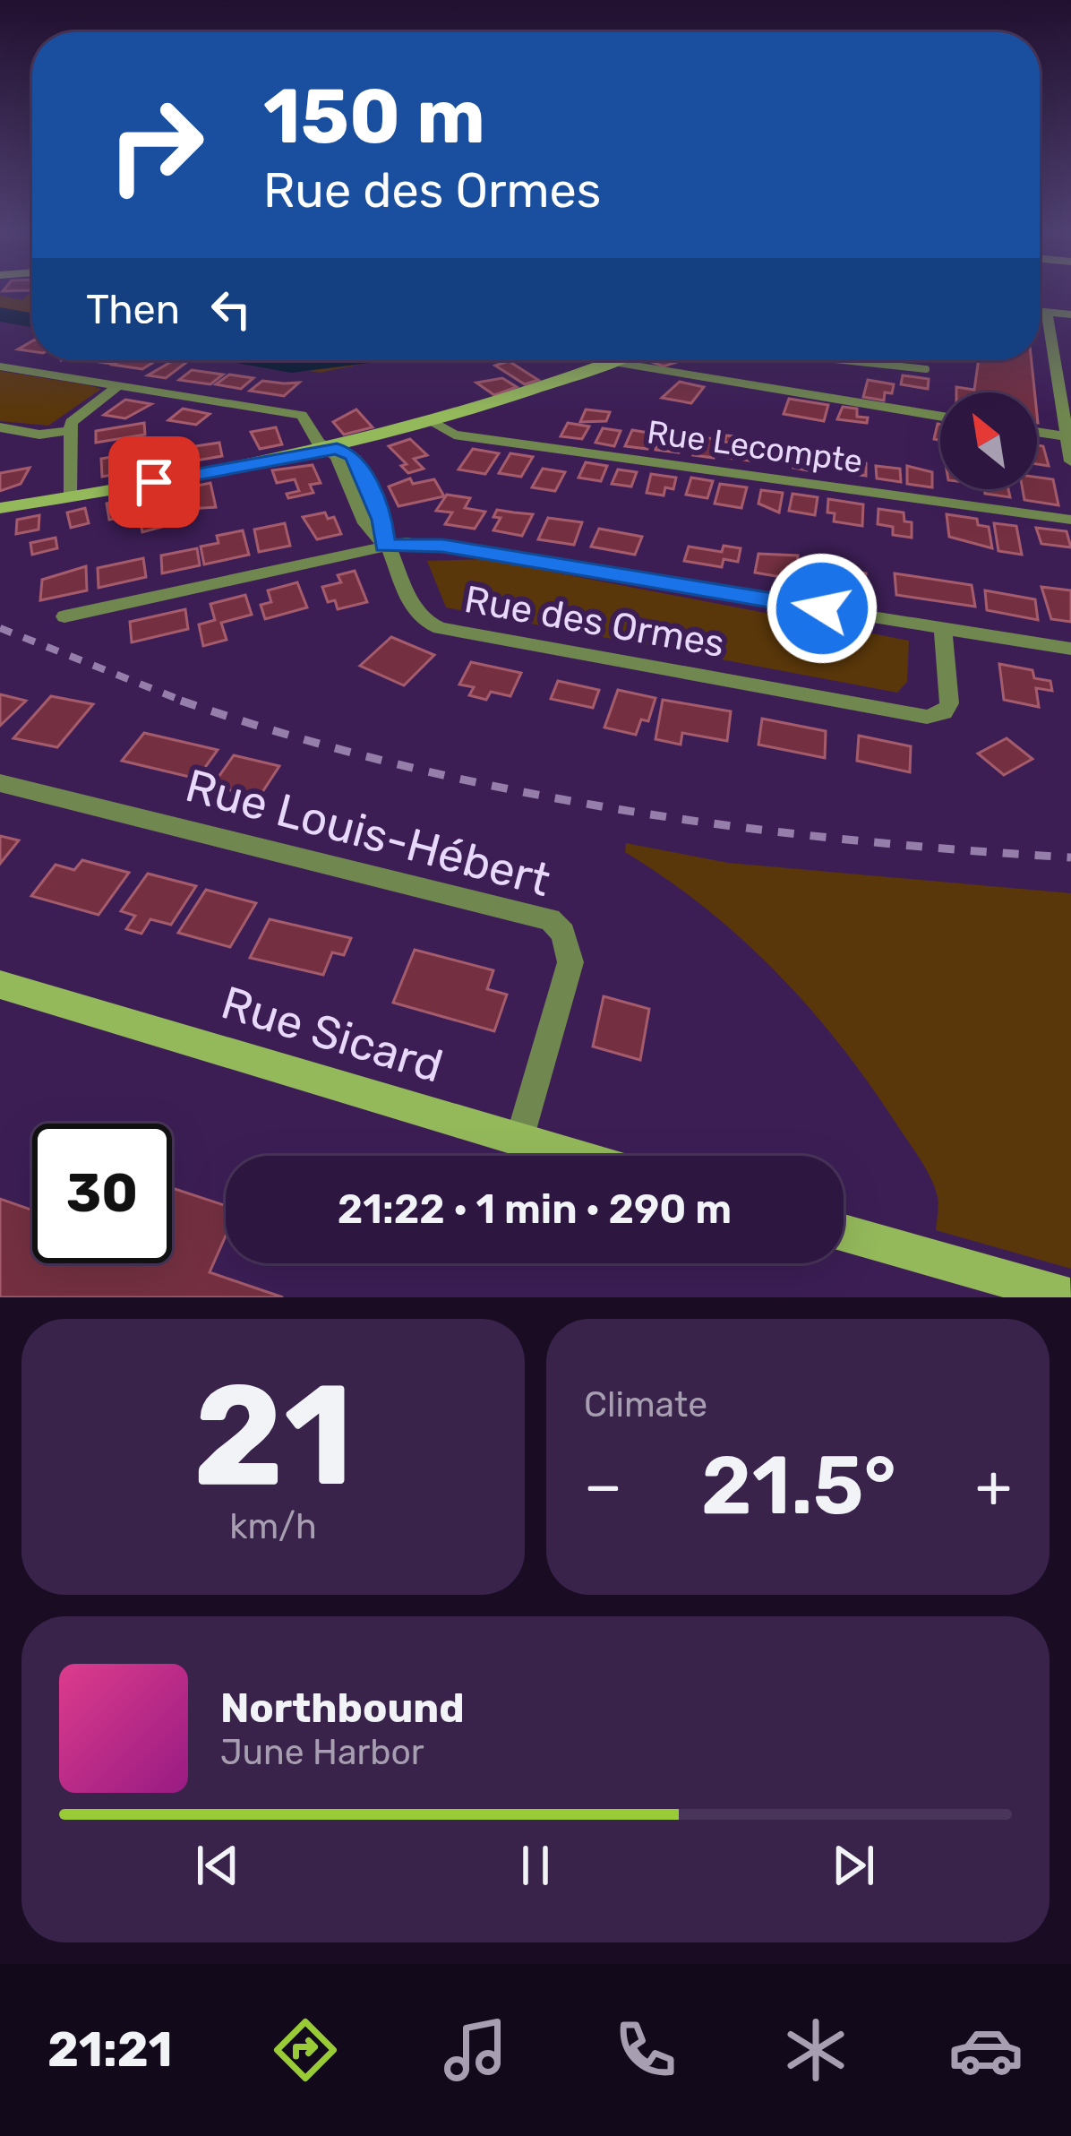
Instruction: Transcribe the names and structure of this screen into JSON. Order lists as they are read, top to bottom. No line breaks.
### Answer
{"streets":{"street":["Rue Lecompte","Rue des Ormes","Rue Louis-Hébert","Rue Sicard"]},"crossings":[["Rue Louis-Hébert","Rue Sicard"]],"north":"top left","page":{"turn":["150 m","Rue des Ormes"],"then":"Then","limit":"30","trip":"21:22 · 1 min · 290 m","tile":[["21","km/h"],"Climate"],"heat":["−","21.5°","+"],"song":["Northbound","June Harbor"],"tabs":"21:21"}}
